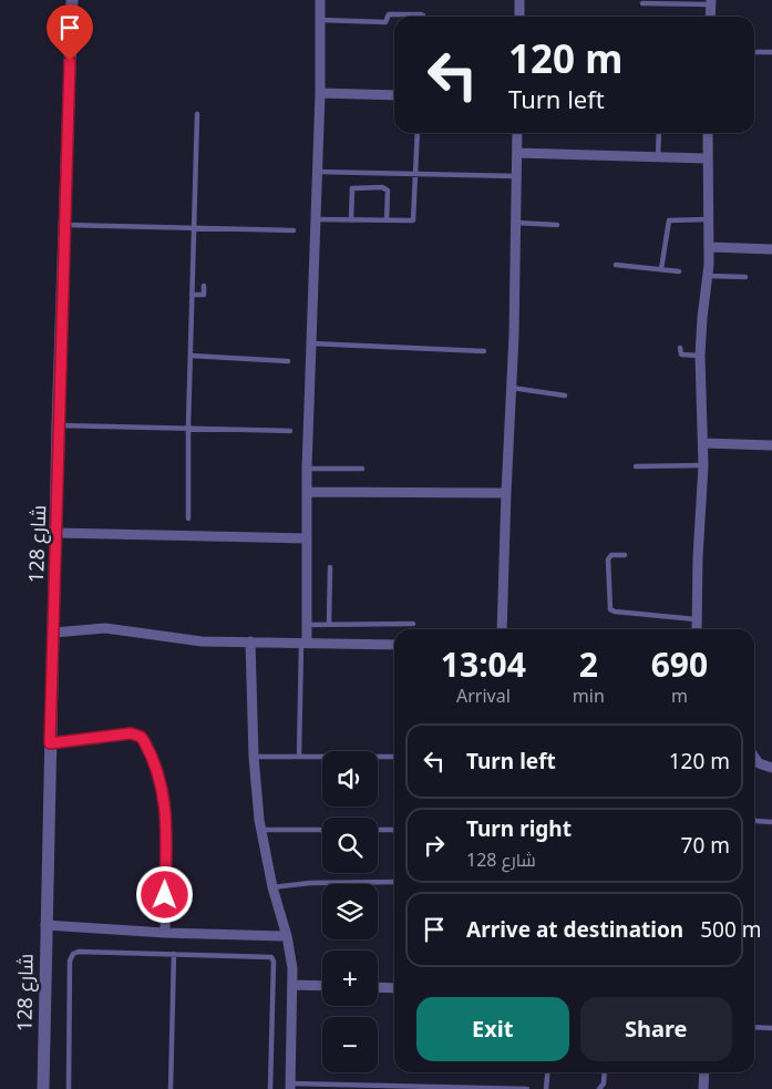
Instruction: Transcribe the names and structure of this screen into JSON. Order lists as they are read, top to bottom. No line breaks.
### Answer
{"streets":{"street":["شارع 128"]},"page":{"turn":["120 m","Turn left"],"eta":["13:04","Arrival","2","min","690","m"],"list":[{"name":"Turn left","value":"120 m"},{"name":"Turn right","note":"شارع 128","value":"70 m"},{"name":"Arrive at destination","value":"500 m"}],"map_buttons":["+","−"],"buttons":["Exit","Share"]}}
